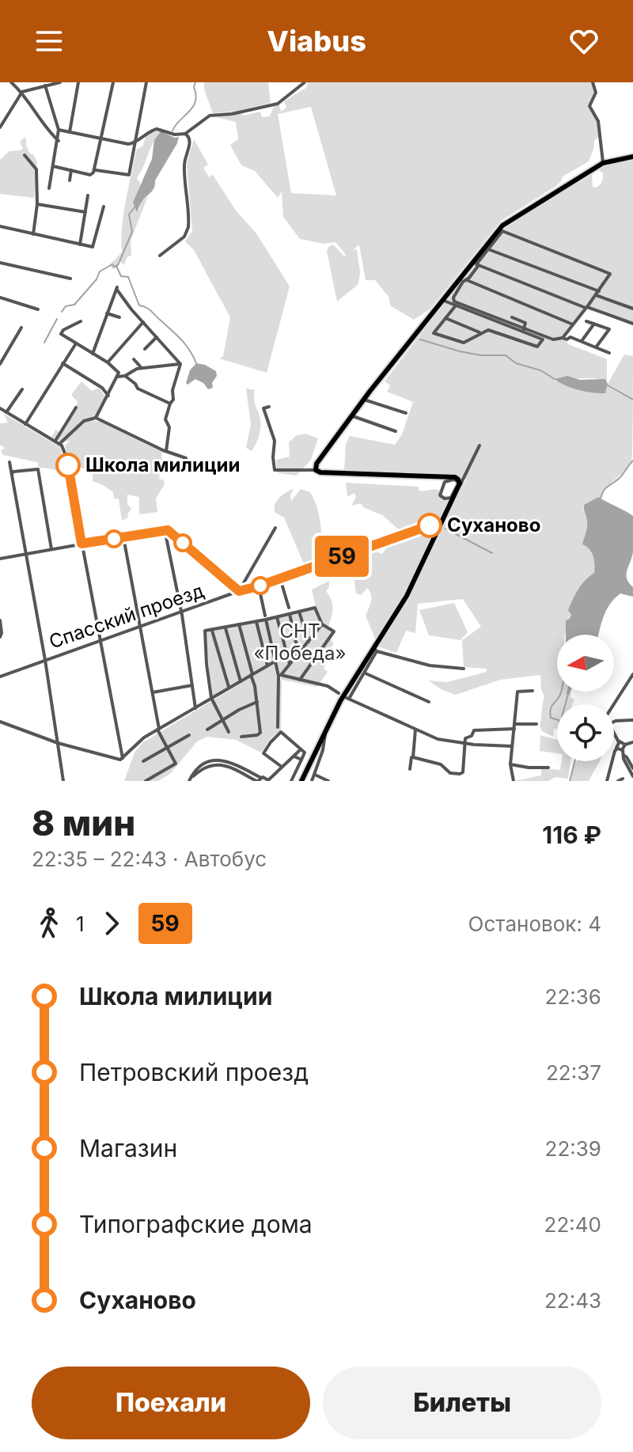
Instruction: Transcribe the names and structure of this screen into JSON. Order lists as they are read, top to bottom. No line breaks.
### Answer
{"streets":{"street":["Спасский проезд"]},"parks":["СНТ «Победа»"],"places":["Школа милиции","Суханово"],"lines":["bus line 59"],"north":"left","page":{"header":"Viabus","on_map":"59","heading":["8 мин","22:35 – 22:43 · Автобус","116 ₽"],"legs":["1","59","Остановок: 4"],"list":[{"name":"Школа милиции","value":"22:36"},{"name":"Петровский проезд","value":"22:37"},{"name":"Магазин","value":"22:39"},{"name":"Типографские дома","value":"22:40"},{"name":"Суханово","value":"22:43"}],"buttons":["Поехали","Билеты"]}}
